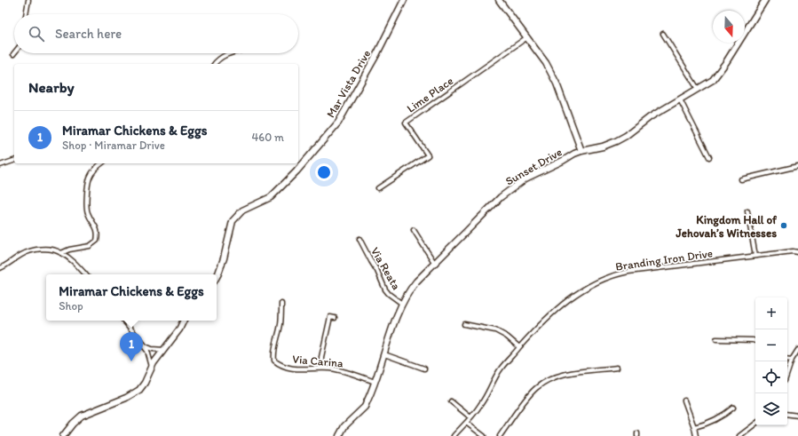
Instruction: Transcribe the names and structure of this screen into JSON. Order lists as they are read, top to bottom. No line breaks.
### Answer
{"streets":{"street":["Mar Vista Drive","Lime Place","Sunset Drive","Branding Iron Drive","Via Reata","Via Carina"]},"crossings":[["Sunset Drive","Via Reata"],["Sunset Drive","Via Carina"]],"places":["Kingdom Hall of Jehovah’s Witnesses"],"north":"bottom","page":{"search":"Search here","heading":"Nearby","list":[{"mark":"1","name":"Miramar Chickens & Eggs","note":"Shop · Miramar Drive","value":"460 m"}],"popup":["Miramar Chickens & Eggs","Shop"],"map_buttons":["+","−"],"pins":"1"}}
